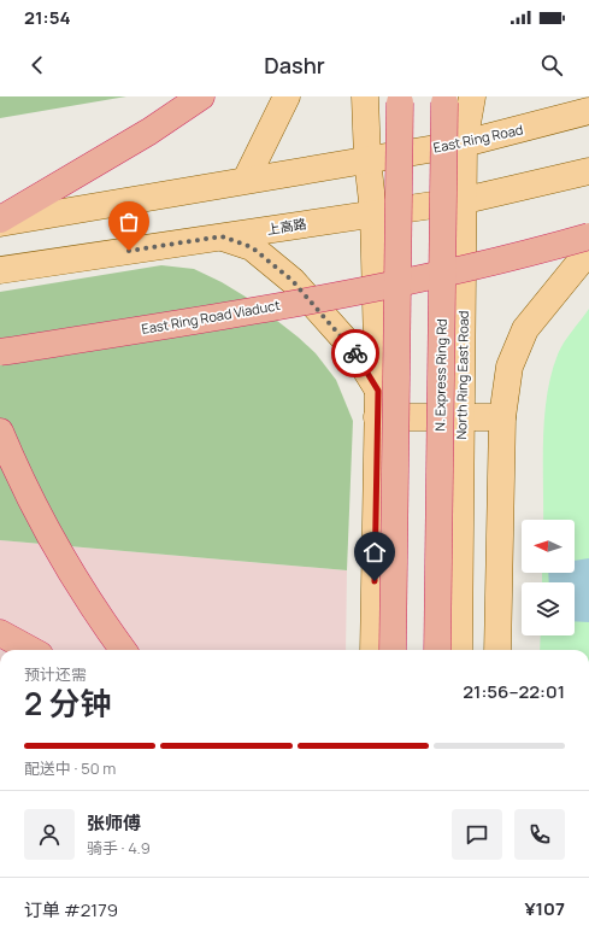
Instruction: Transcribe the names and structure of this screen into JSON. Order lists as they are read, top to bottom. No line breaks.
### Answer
{"streets":{"highway":["East Ring Road Viaduct","N. Express Ring Rd"],"main road":["East Ring Road","上高路","North Ring East Road"]},"crossings":[["East Ring Road","North Ring East Road"]],"north":"left","page":{"status":"21:54","header":"Dashr","heading":["2 分钟","预计还需","21:56–22:01"],"panel":["张师傅","骑手 · 4.9","订单 #2179","¥107"],"bar":"配送中 · 50 m"}}
